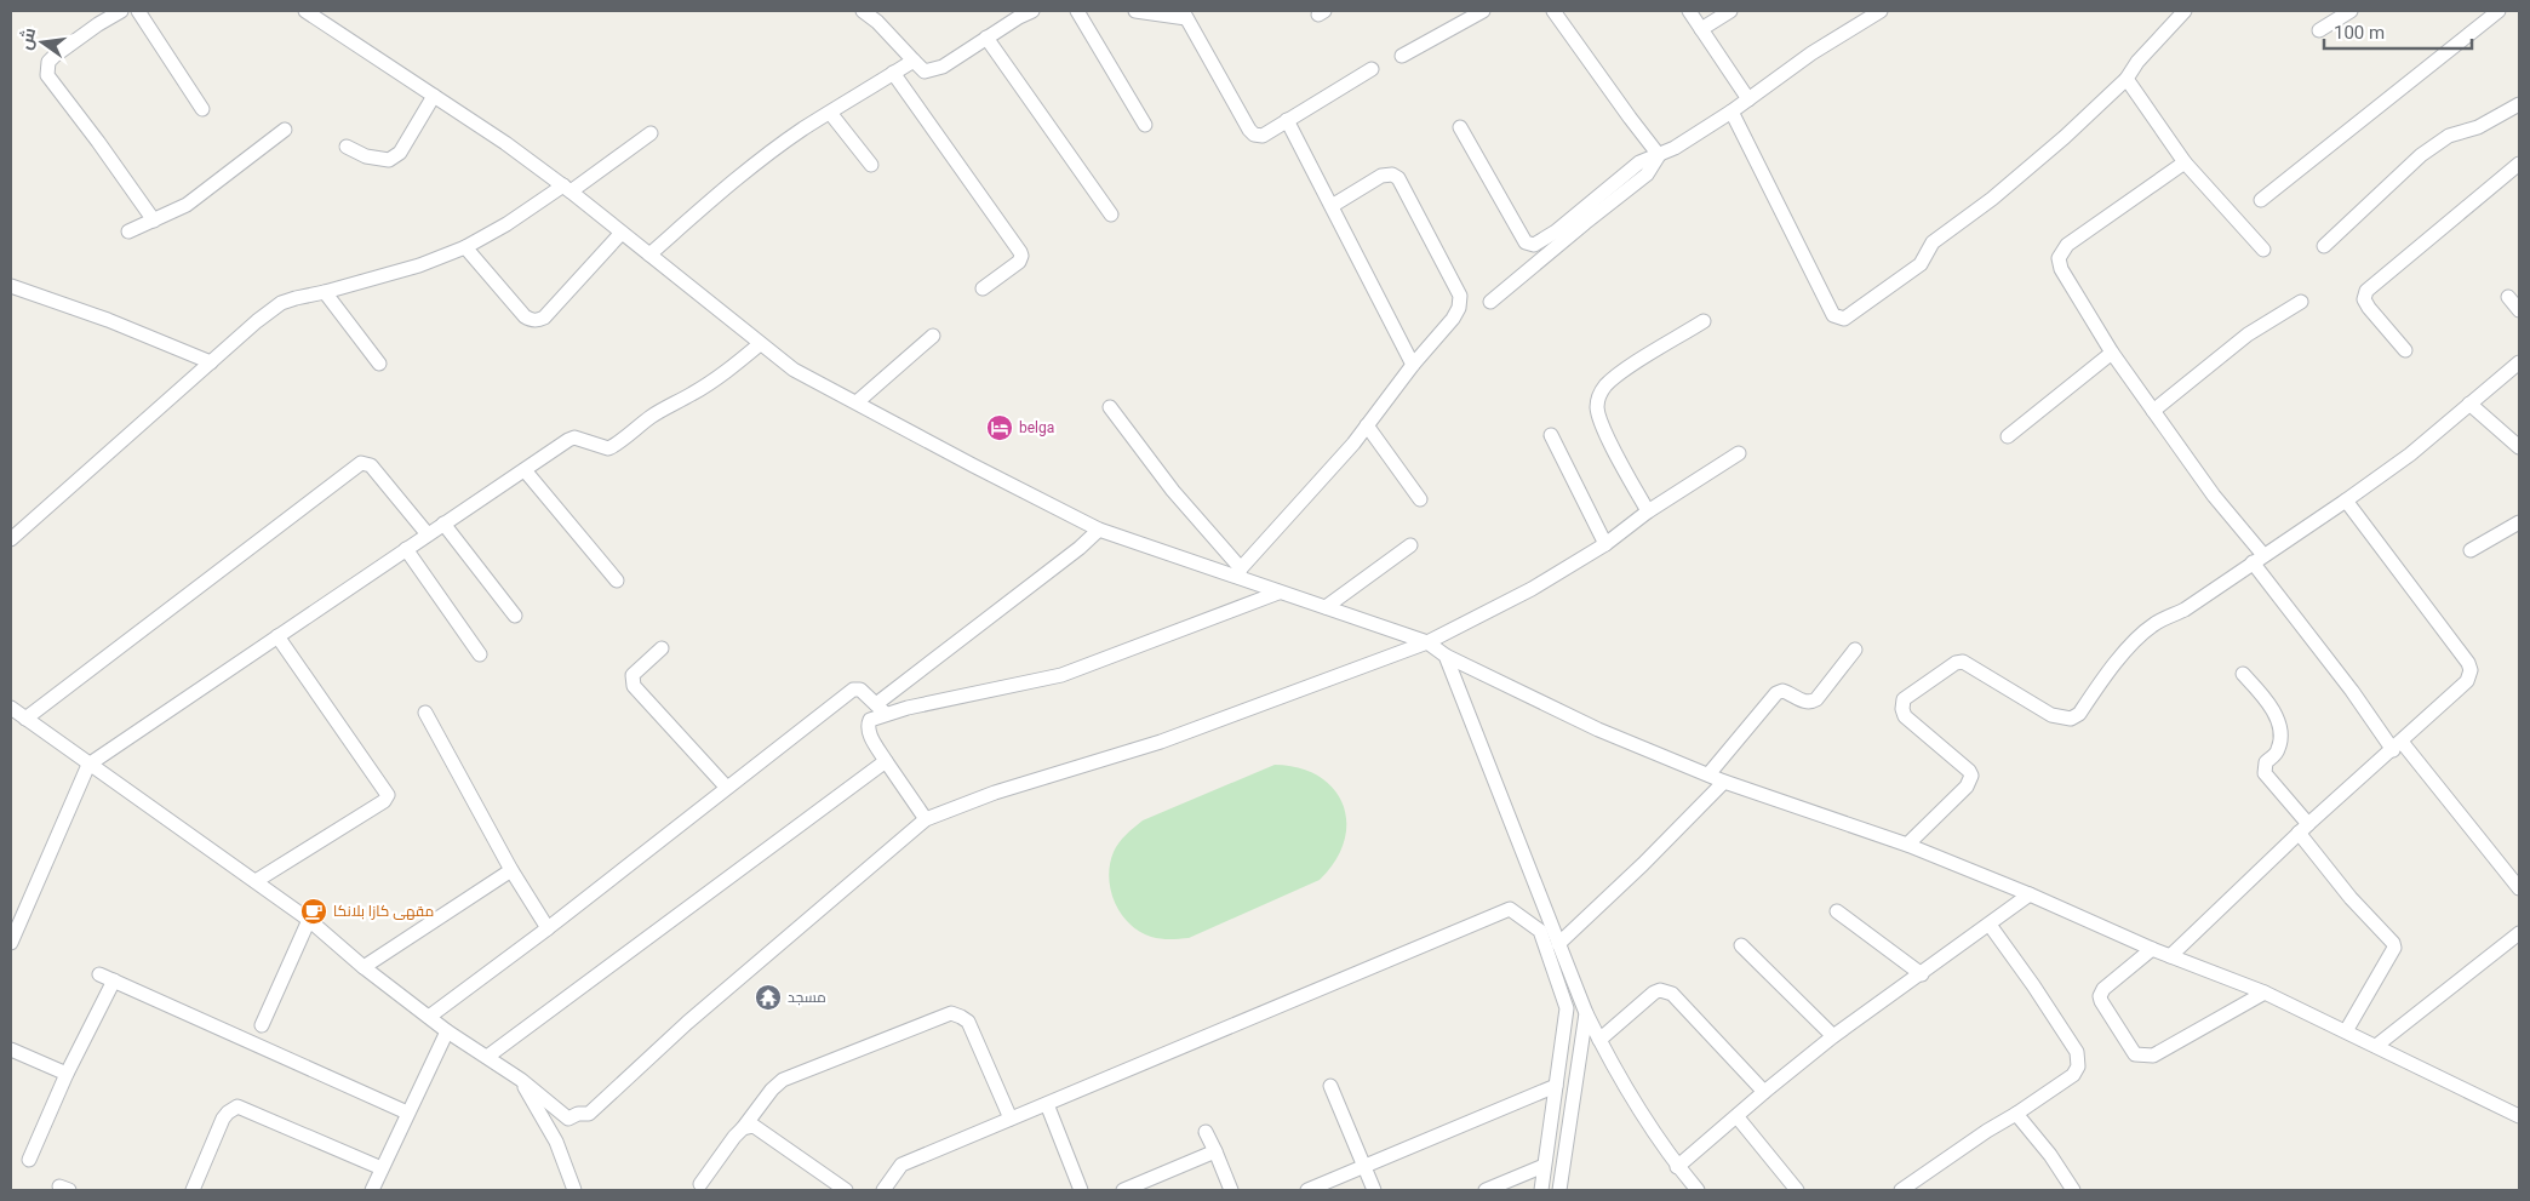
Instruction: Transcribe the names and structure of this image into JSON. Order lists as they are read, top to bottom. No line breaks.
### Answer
{"places":{"hotel":["belga"],"cafe":["مقهى كازا بلانكا"],"temple":["مسجد"]},"scale_bar":"100 m","north":"left"}
